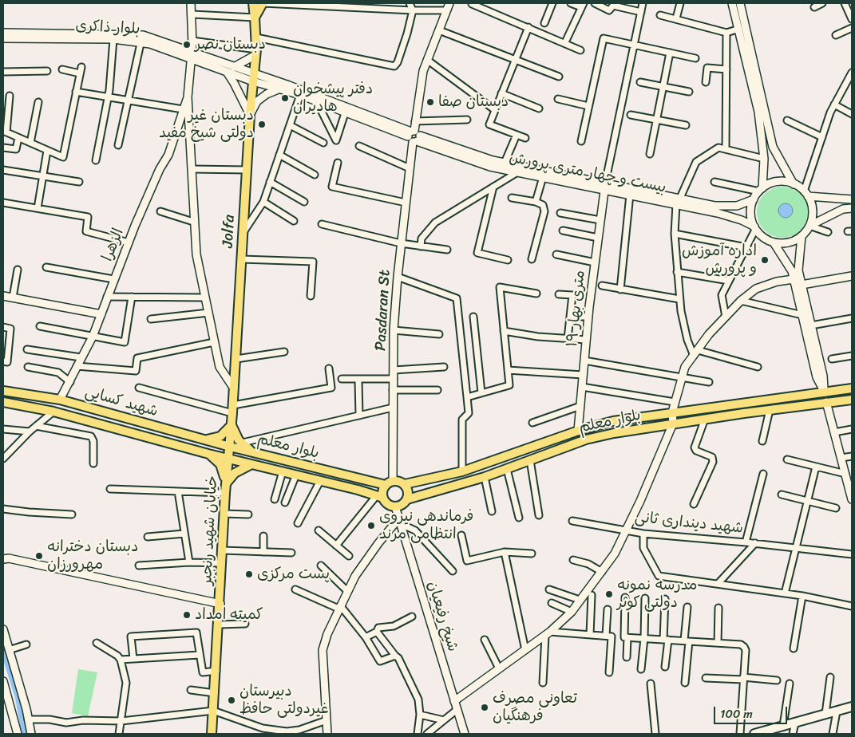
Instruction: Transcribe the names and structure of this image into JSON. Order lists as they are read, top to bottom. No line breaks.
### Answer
{"streets":{"main road":["Jolfa","شهید کسایی","بلوار معلم","خیابان شهید رنجبر"],"street":["بلوار ذاکری","بیست و چهار متری پرورش","الزهرا","۱۹ متری بهار","Pasdaran St","شهید دینداری ثانی","شیخ رفیعیان"]},"crossings":[["بلوار ذاکری","Jolfa"],["بیست و چهار متری پرورش","۱۹ متری بهار"],["بیست و چهار متری پرورش","Pasdaran St"],["Jolfa","شهید کسایی"],["Jolfa","بلوار معلم"],["Jolfa","خیابان شهید رنجبر"],["الزهرا","شهید کسایی"],["۱۹ متری بهار","بلوار معلم"],["Pasdaran St","بلوار معلم"],["Pasdaran St","شیخ رفیعیان"],["شهید کسایی","بلوار معلم"],["شهید کسایی","خیابان شهید رنجبر"],["بلوار معلم","خیابان شهید رنجبر"],["بلوار معلم","شیخ رفیعیان"],["شهید دینداری ثانی","شیخ رفیعیان"]],"places":["دبستان نصر","دفتر پیشخوان هادیران","دبستان صفا","دبستان غیر دولتی شیخ مفید","اداره آموزش و پرورش","فرماندهی نیروی انتظامی مرند","دبستان دخترانه مهرورزان","پست مرکزی","مدرسه نمونه دولتی کوثر","کمیته امداد","دبیرستان غیردولتی حافظ","تعاونی مصرف فرهنگیان"],"scale_bar":"100 m"}
